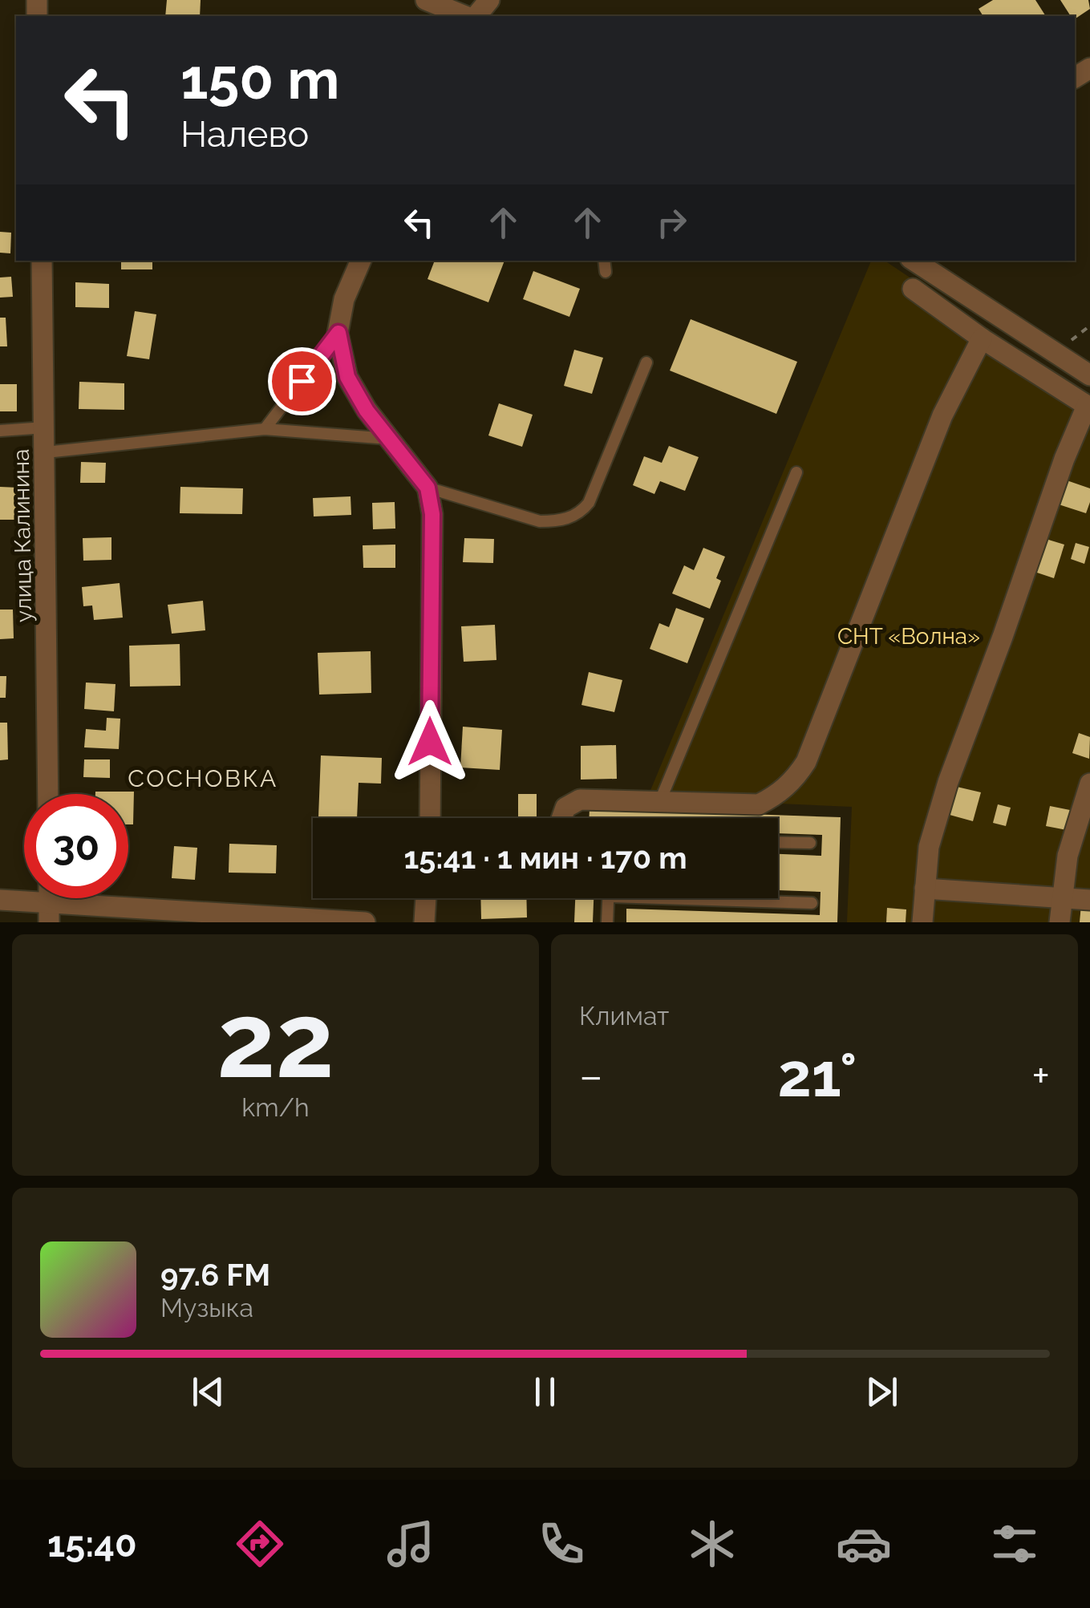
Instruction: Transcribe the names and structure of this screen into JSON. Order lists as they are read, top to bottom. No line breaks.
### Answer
{"streets":{"street":["улица Калинина"]},"districts":["СОСНОВКА"],"parks":["СНТ «Волна»"],"page":{"turn":["150 m","Налево"],"limit":"30","trip":"15:41 · 1 мин · 170 m","tile":[["22","km/h"],"Климат"],"heat":["−","21°","+"],"song":["97.6 FM","Музыка"],"tabs":"15:40"}}
